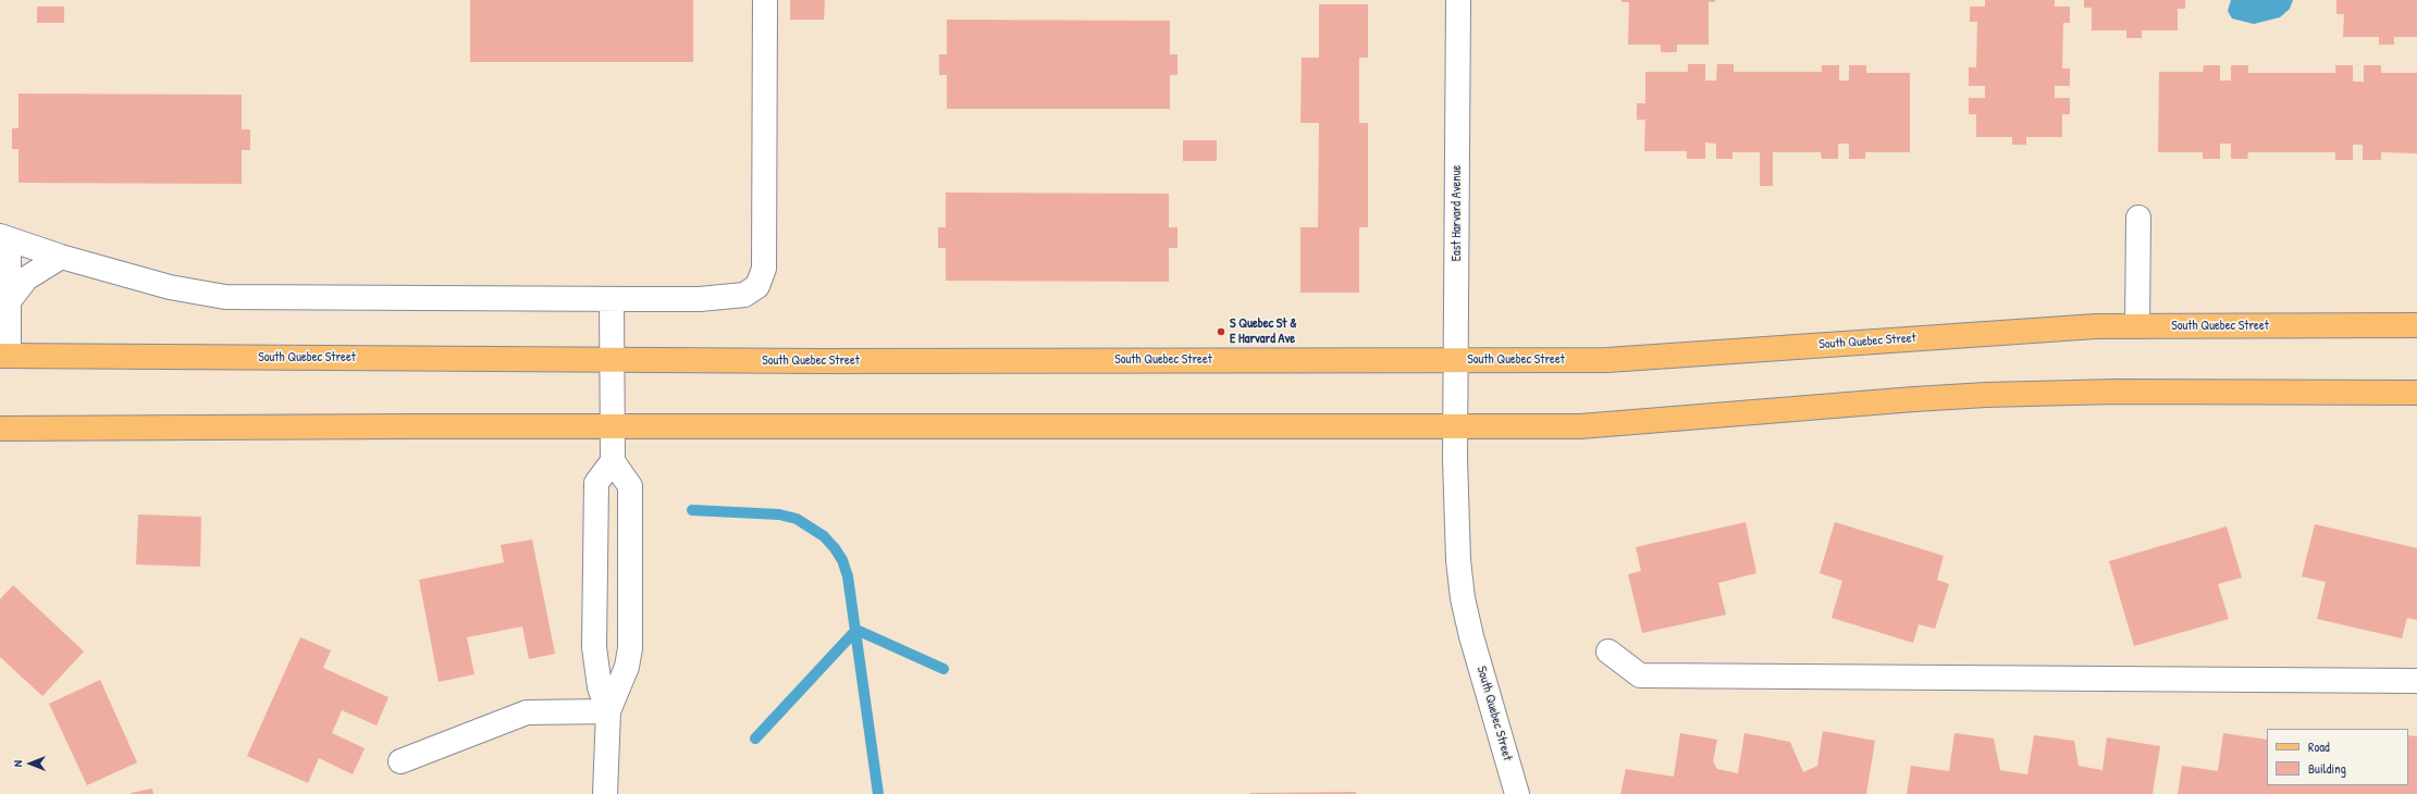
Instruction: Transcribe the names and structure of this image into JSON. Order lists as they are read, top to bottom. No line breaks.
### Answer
{"streets":{"main road":["South Quebec Street"],"street":["East Harvard Avenue"]},"crossings":[["East Harvard Avenue","South Quebec Street"]],"places":["S Quebec St & E Harvard Ave"],"legend":["Road","Building"],"north":"left"}
